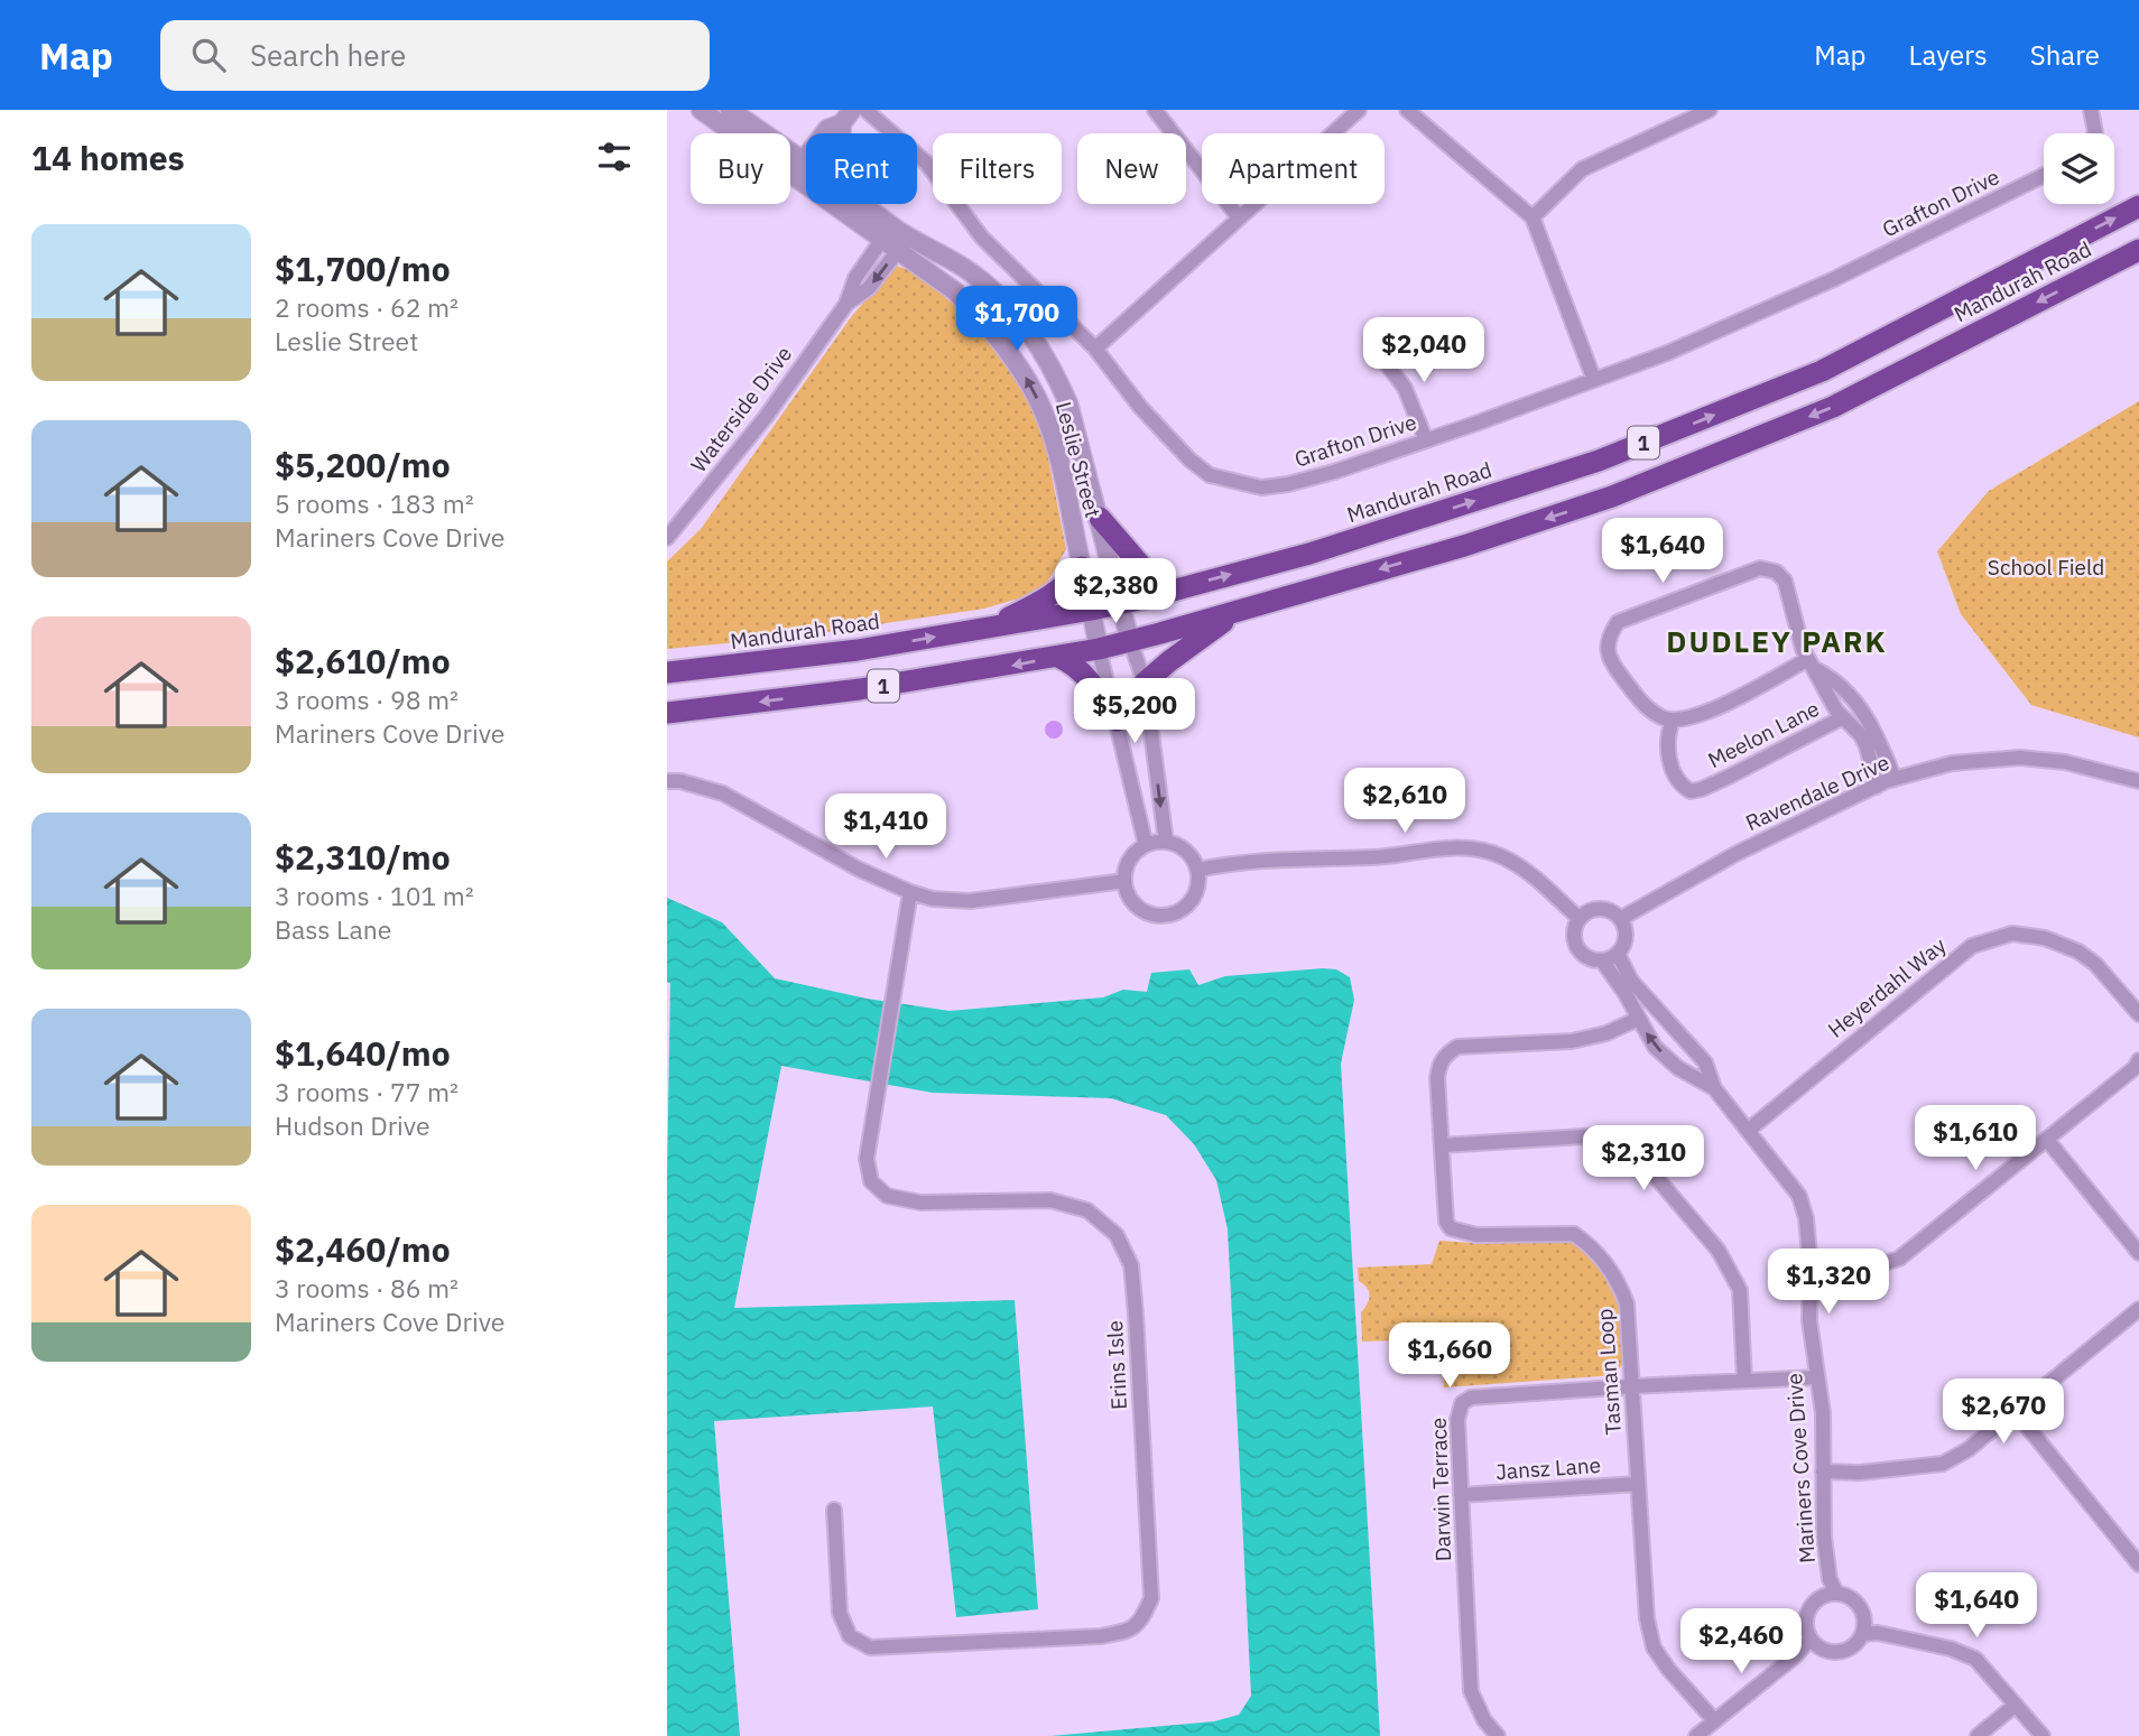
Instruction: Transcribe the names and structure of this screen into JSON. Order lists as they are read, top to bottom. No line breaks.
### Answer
{"streets":{"highway":["Mandurah Road","1"],"street":["Grafton Drive","Waterside Drive","Leslie Street","Meelon Lane","Ravendale Drive","Heyerdahl Way","Erins Isle","Tasman Loop","Jansz Lane","Mariners Cove Drive","Darwin Terrace"]},"crossings":[["Mandurah Road","Leslie Street"],["Waterside Drive","Leslie Street"],["Ravendale Drive","Mariners Cove Drive"],["Heyerdahl Way","Mariners Cove Drive"],["Tasman Loop","Jansz Lane"],["Tasman Loop","Mariners Cove Drive"],["Tasman Loop","Darwin Terrace"],["Jansz Lane","Darwin Terrace"],["Mariners Cove Drive","Darwin Terrace"]],"districts":["DUDLEY PARK"],"parks":["School Field"],"page":{"header":"Map","search":"Search here","nav":["Map","Layers","Share"],"heading":"14 homes","chip":["Buy","Rent","Filters","New","Apartment"],"list":[{"name":"$1,700/mo","note":"2 rooms · 62 m² · Leslie Street"},{"name":"$5,200/mo","note":"5 rooms · 183 m² · Mariners Cove Drive"},{"name":"$2,610/mo","note":"3 rooms · 98 m² · Mariners Cove Drive"},{"name":"$2,310/mo","note":"3 rooms · 101 m² · Bass Lane"},{"name":"$1,640/mo","note":"3 rooms · 77 m² · Hudson Drive"},{"name":"$2,460/mo","note":"3 rooms · 86 m² · Mariners Cove Drive"}],"price":["$1,700","$2,040","$1,640","$2,380","$5,200","$2,610","$1,410","$1,610","$2,310","$1,320","$1,660","$2,670","$1,640","$2,460"]}}
